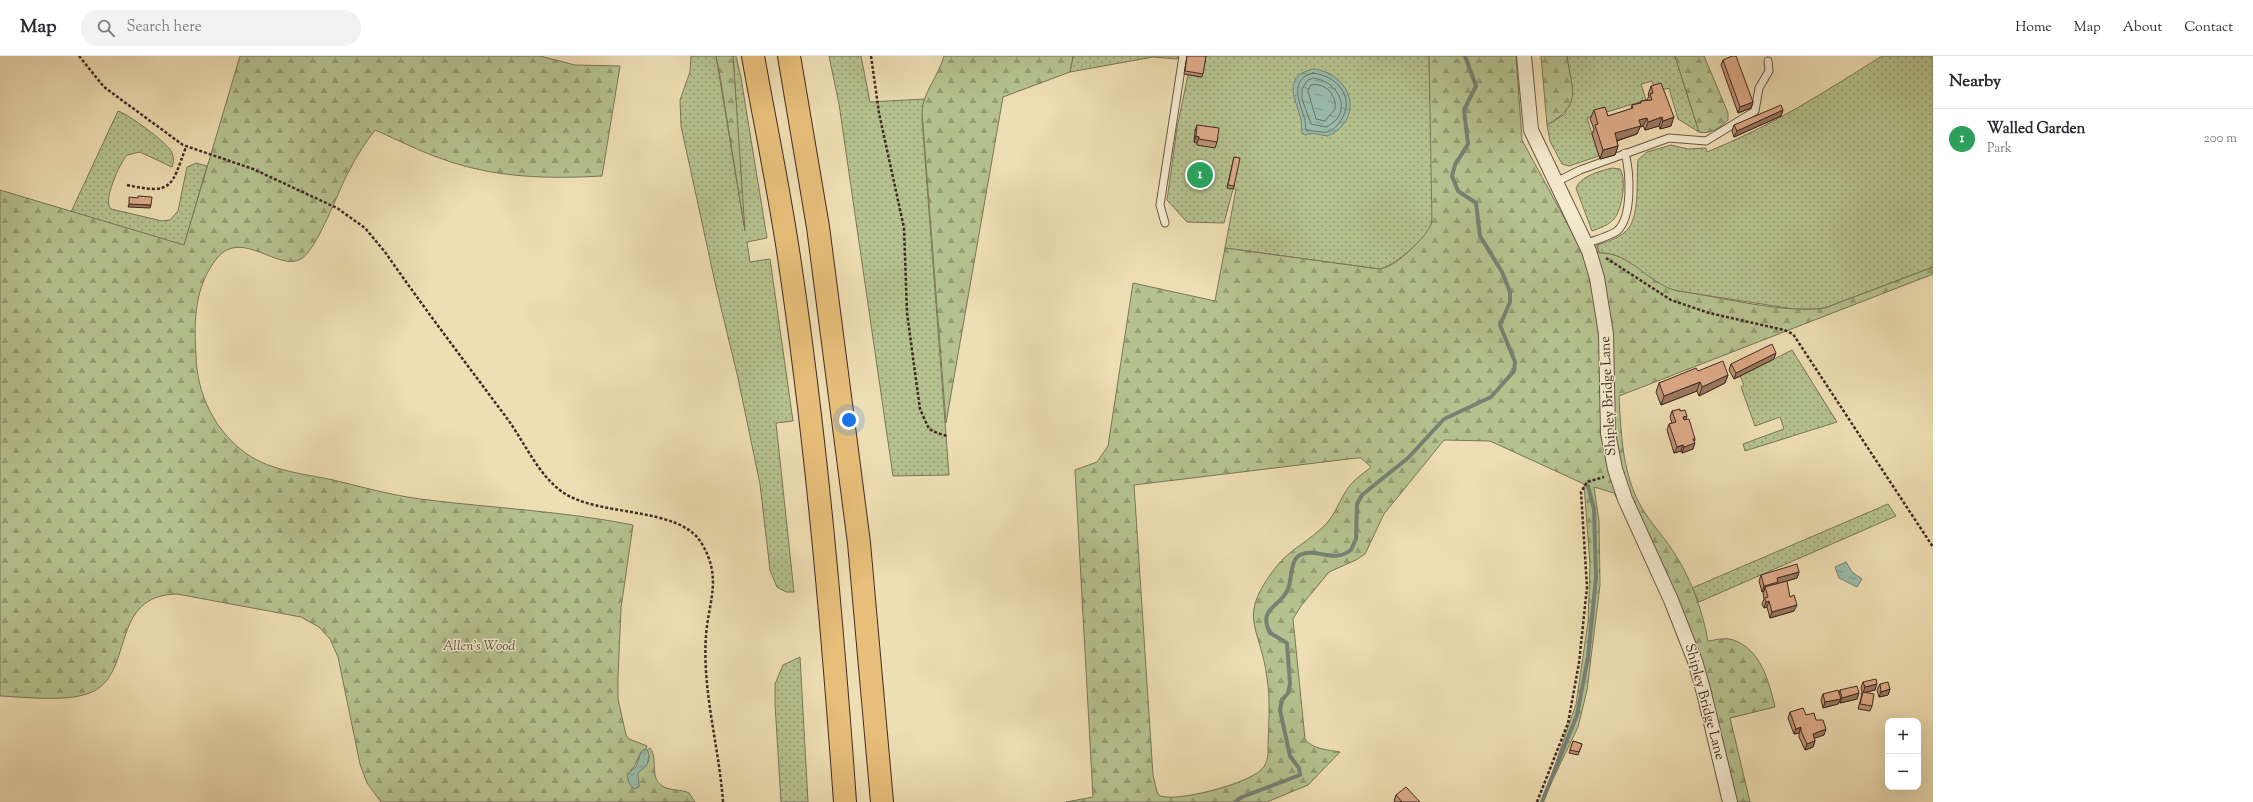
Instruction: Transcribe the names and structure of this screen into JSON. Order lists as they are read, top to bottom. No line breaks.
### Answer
{"streets":{"street":["Shipley Bridge Lane"]},"parks":["Allen's Wood"],"page":{"header":"Map","search":"Search here","nav":["Home","Map","About","Contact"],"heading":"Nearby","list":[{"mark":"1","name":"Walled Garden","note":"Park","value":"200 m"}],"pins":"1","map_buttons":["+","−"]}}
